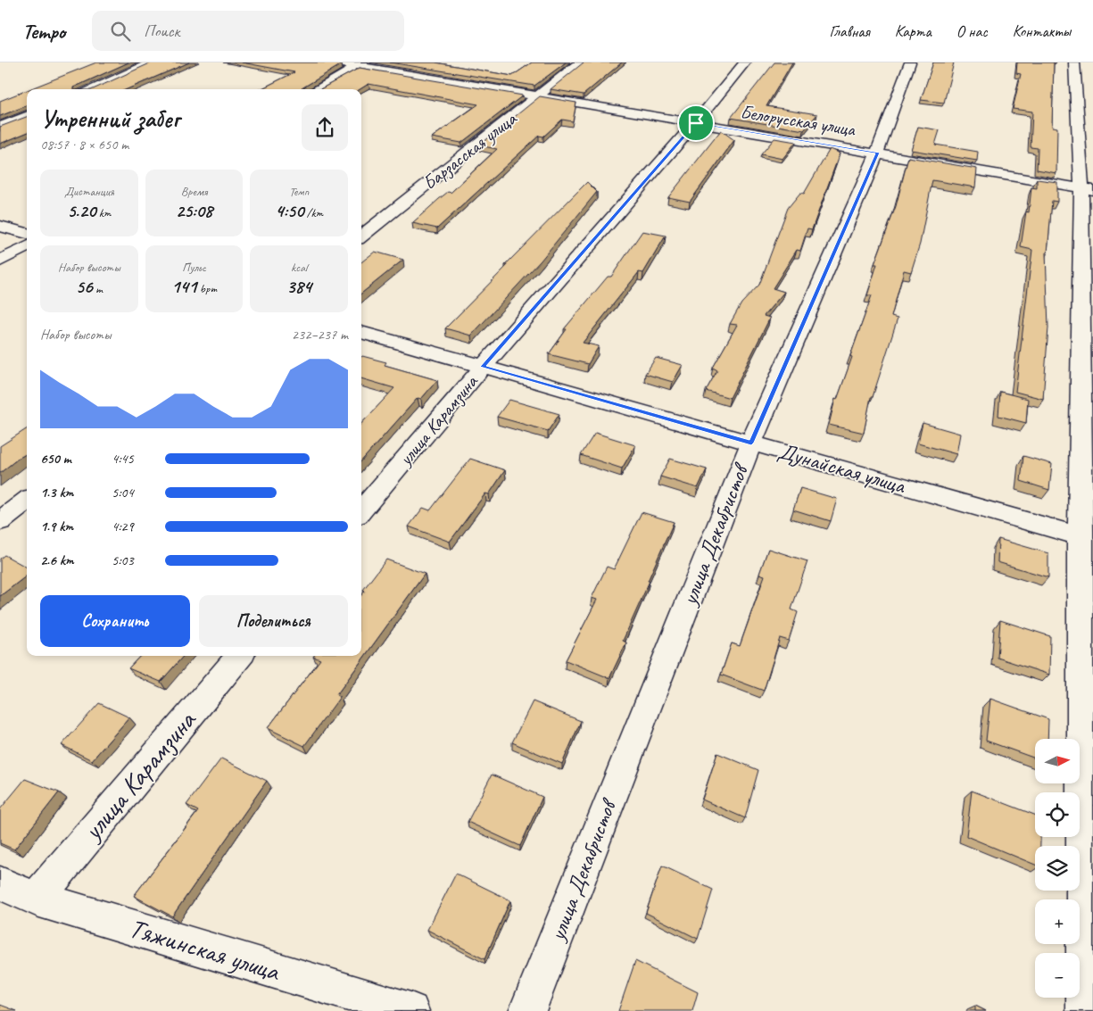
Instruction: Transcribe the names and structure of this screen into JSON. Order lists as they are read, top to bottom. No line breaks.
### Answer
{"streets":{"street":["Белорусская улица","Барзасская улица","улица Карамзина","Дунайская улица","улица Декабристов","Тяжинская улица"]},"crossings":[["Белорусская улица","Барзасская улица"],["Белорусская улица","улица Карамзина"],["Белорусская улица","улица Декабристов"],["улица Карамзина","Дунайская улица"],["улица Карамзина","Тяжинская улица"],["Дунайская улица","улица Декабристов"]],"north":"right","page":{"header":"Tempo","search":"Поиск","nav":["Главная","Карта","О нас","Контакты"],"heading":["Утренний забег","08:57 · 8 × 650 m"],"stats":[["Дистанция","5.20 km"],["Время","25:08"],["Темп","4:50 /km"],["Набор высоты","56 m"],["Пульс","141 bpm"],["kcal","384"]],"chart":["Набор высоты","232–237 m"],"list":[{"name":"650 m","note":"4:45"},{"name":"1.3 km","note":"5:04"},{"name":"1.9 km","note":"4:29"},{"name":"2.6 km","note":"5:03"}],"buttons":["Сохранить","Поделиться"],"map_buttons":["+","−"]}}
